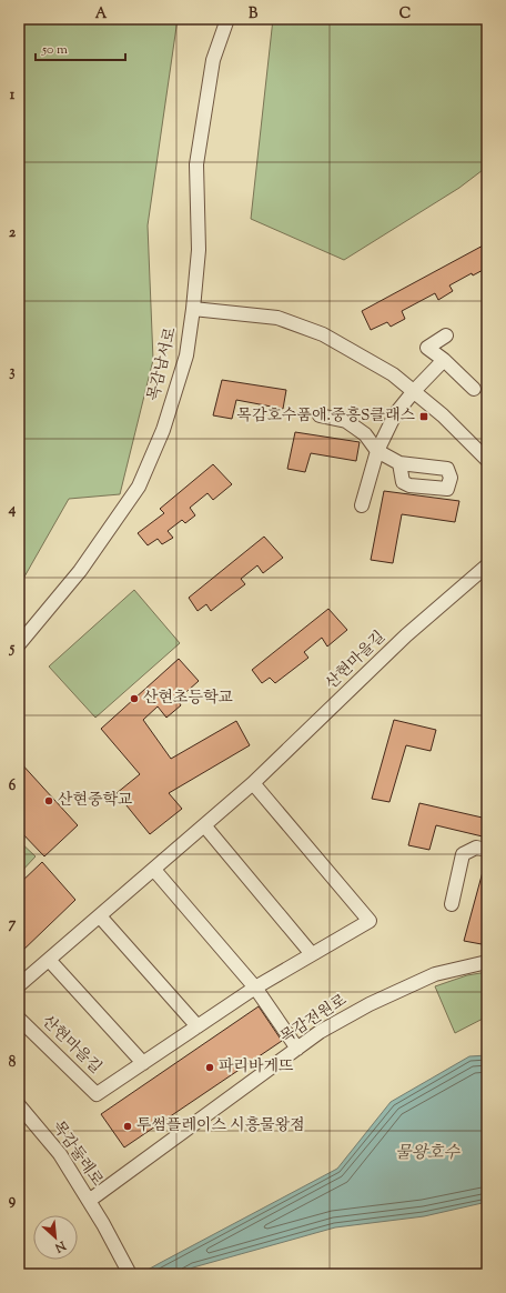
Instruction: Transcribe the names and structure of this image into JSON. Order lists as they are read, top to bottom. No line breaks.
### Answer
{"streets":{"street":["목감남서로","산현마을길","목감전원로","목감둘레로"]},"crossings":[["목감전원로","목감둘레로"]],"water":["물왕호수"],"places":{"transit":["목감호수품애.중흥S클래스"],"other":["산현초등학교","산현중학교","파리바게뜨","투썸플레이스 시흥물왕점"]},"scale_bar":"50 m","north":"bottom right","grid":{"columns":["A","B","C"],"rows":["1","2","3","4","5","6","7","8","9"]}}
